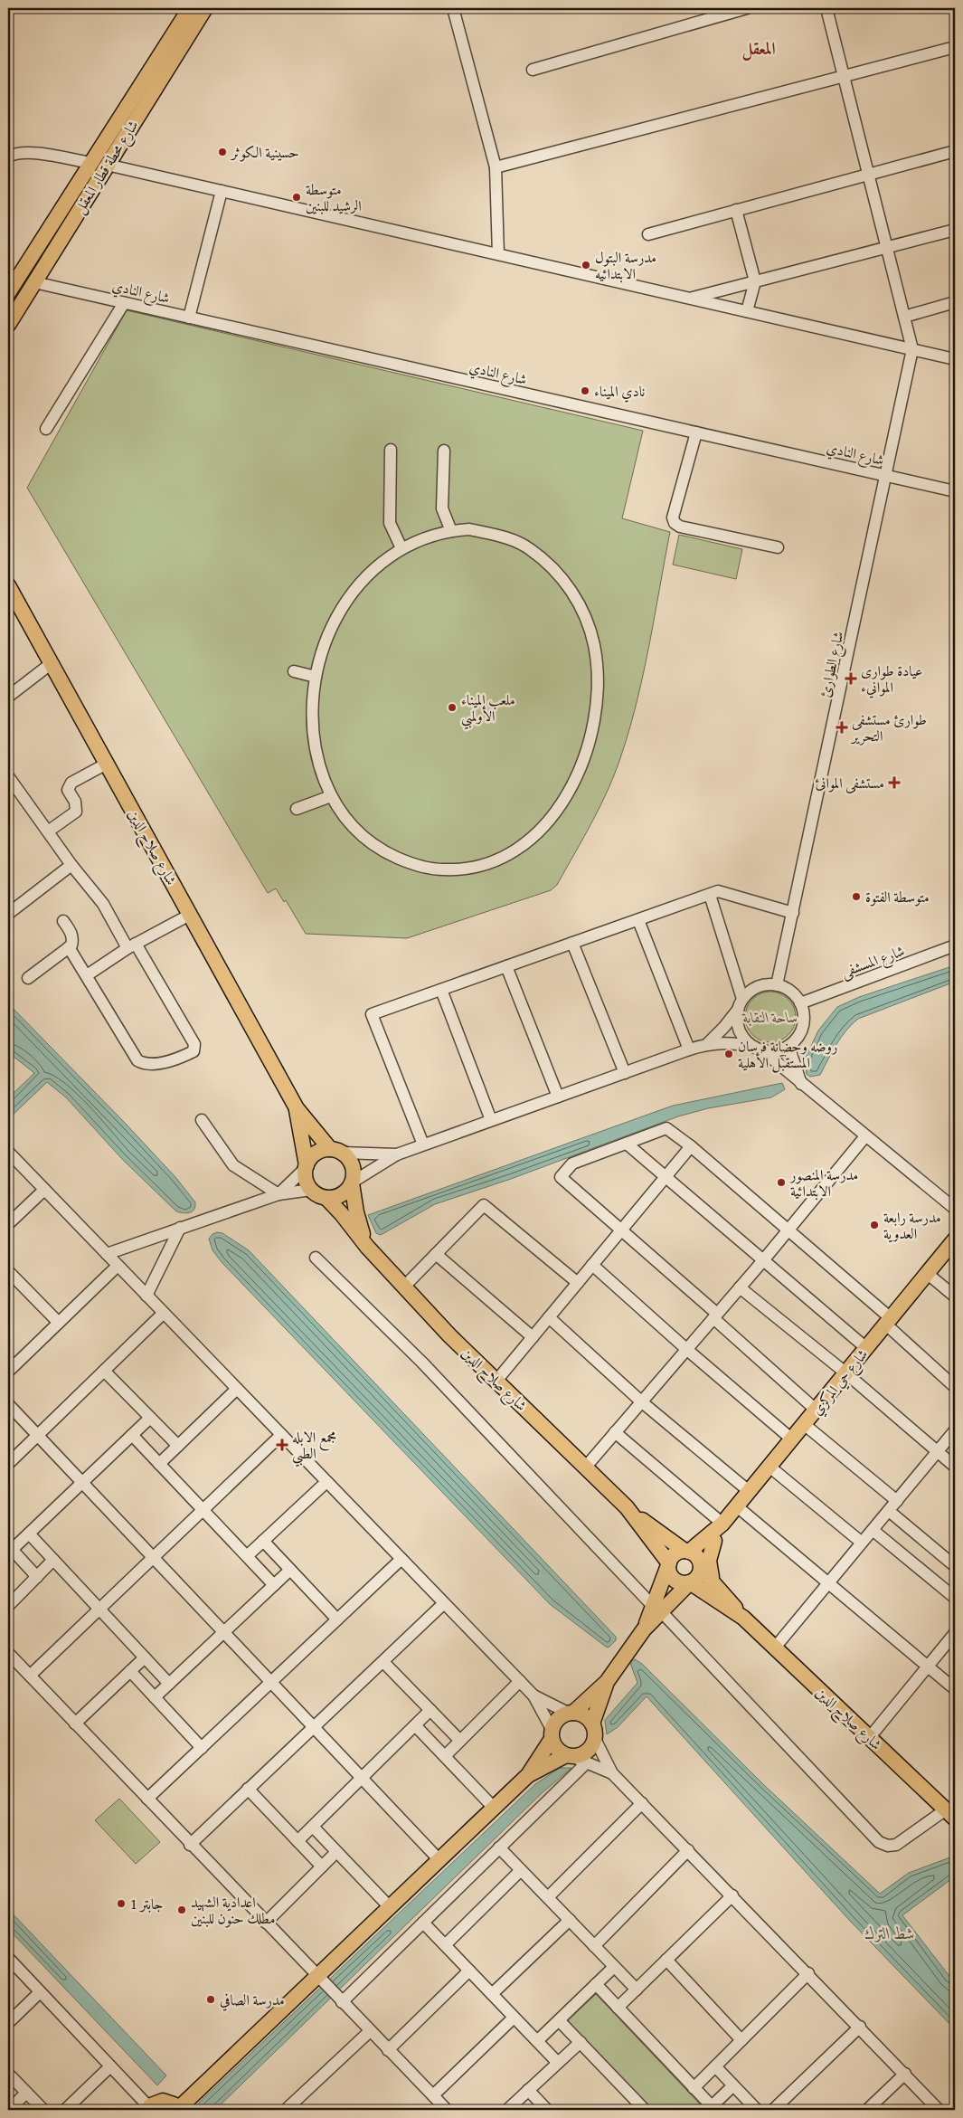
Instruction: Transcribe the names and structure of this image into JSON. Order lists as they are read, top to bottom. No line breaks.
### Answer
{"streets":{"main road":["شارع محطة قطار المعقل","شارع صلاح الدين","شارع حي المركزي"],"street":["شارع النادي","شارع الطوارئ","شارع المسشفى"]},"crossings":[["شارع محطة قطار المعقل","شارع النادي"],["شارع النادي","شارع الطوارئ"],["شارع الطوارئ","شارع المسشفى"],["شارع صلاح الدين","شارع حي المركزي"]],"districts":["المعقل"],"water":["شط الترك"],"parks":["ساحة النقابة"],"places":{"other":["حسينية الكوثر","متوسطة الرشيد للبنين","مدرسة البتول الابتدائيه","نادي الميناء","ملعب الميناء الأولمبي","متوسطة الفتوة","روضه وحضانة فرسان المستقبل الأهلية","مدرسة المنصور الابتدائية","مدرسة رابعة العدوية","جابتر 1","اعدادية الشهيد مطلك حنون للبنين","مدرسة الصافي"],"health":["عيادة طوارى الموانيء","طوارئ مستشفى التحرير","مستشفى الموانئ","مجمع الابله الطبي"]}}
